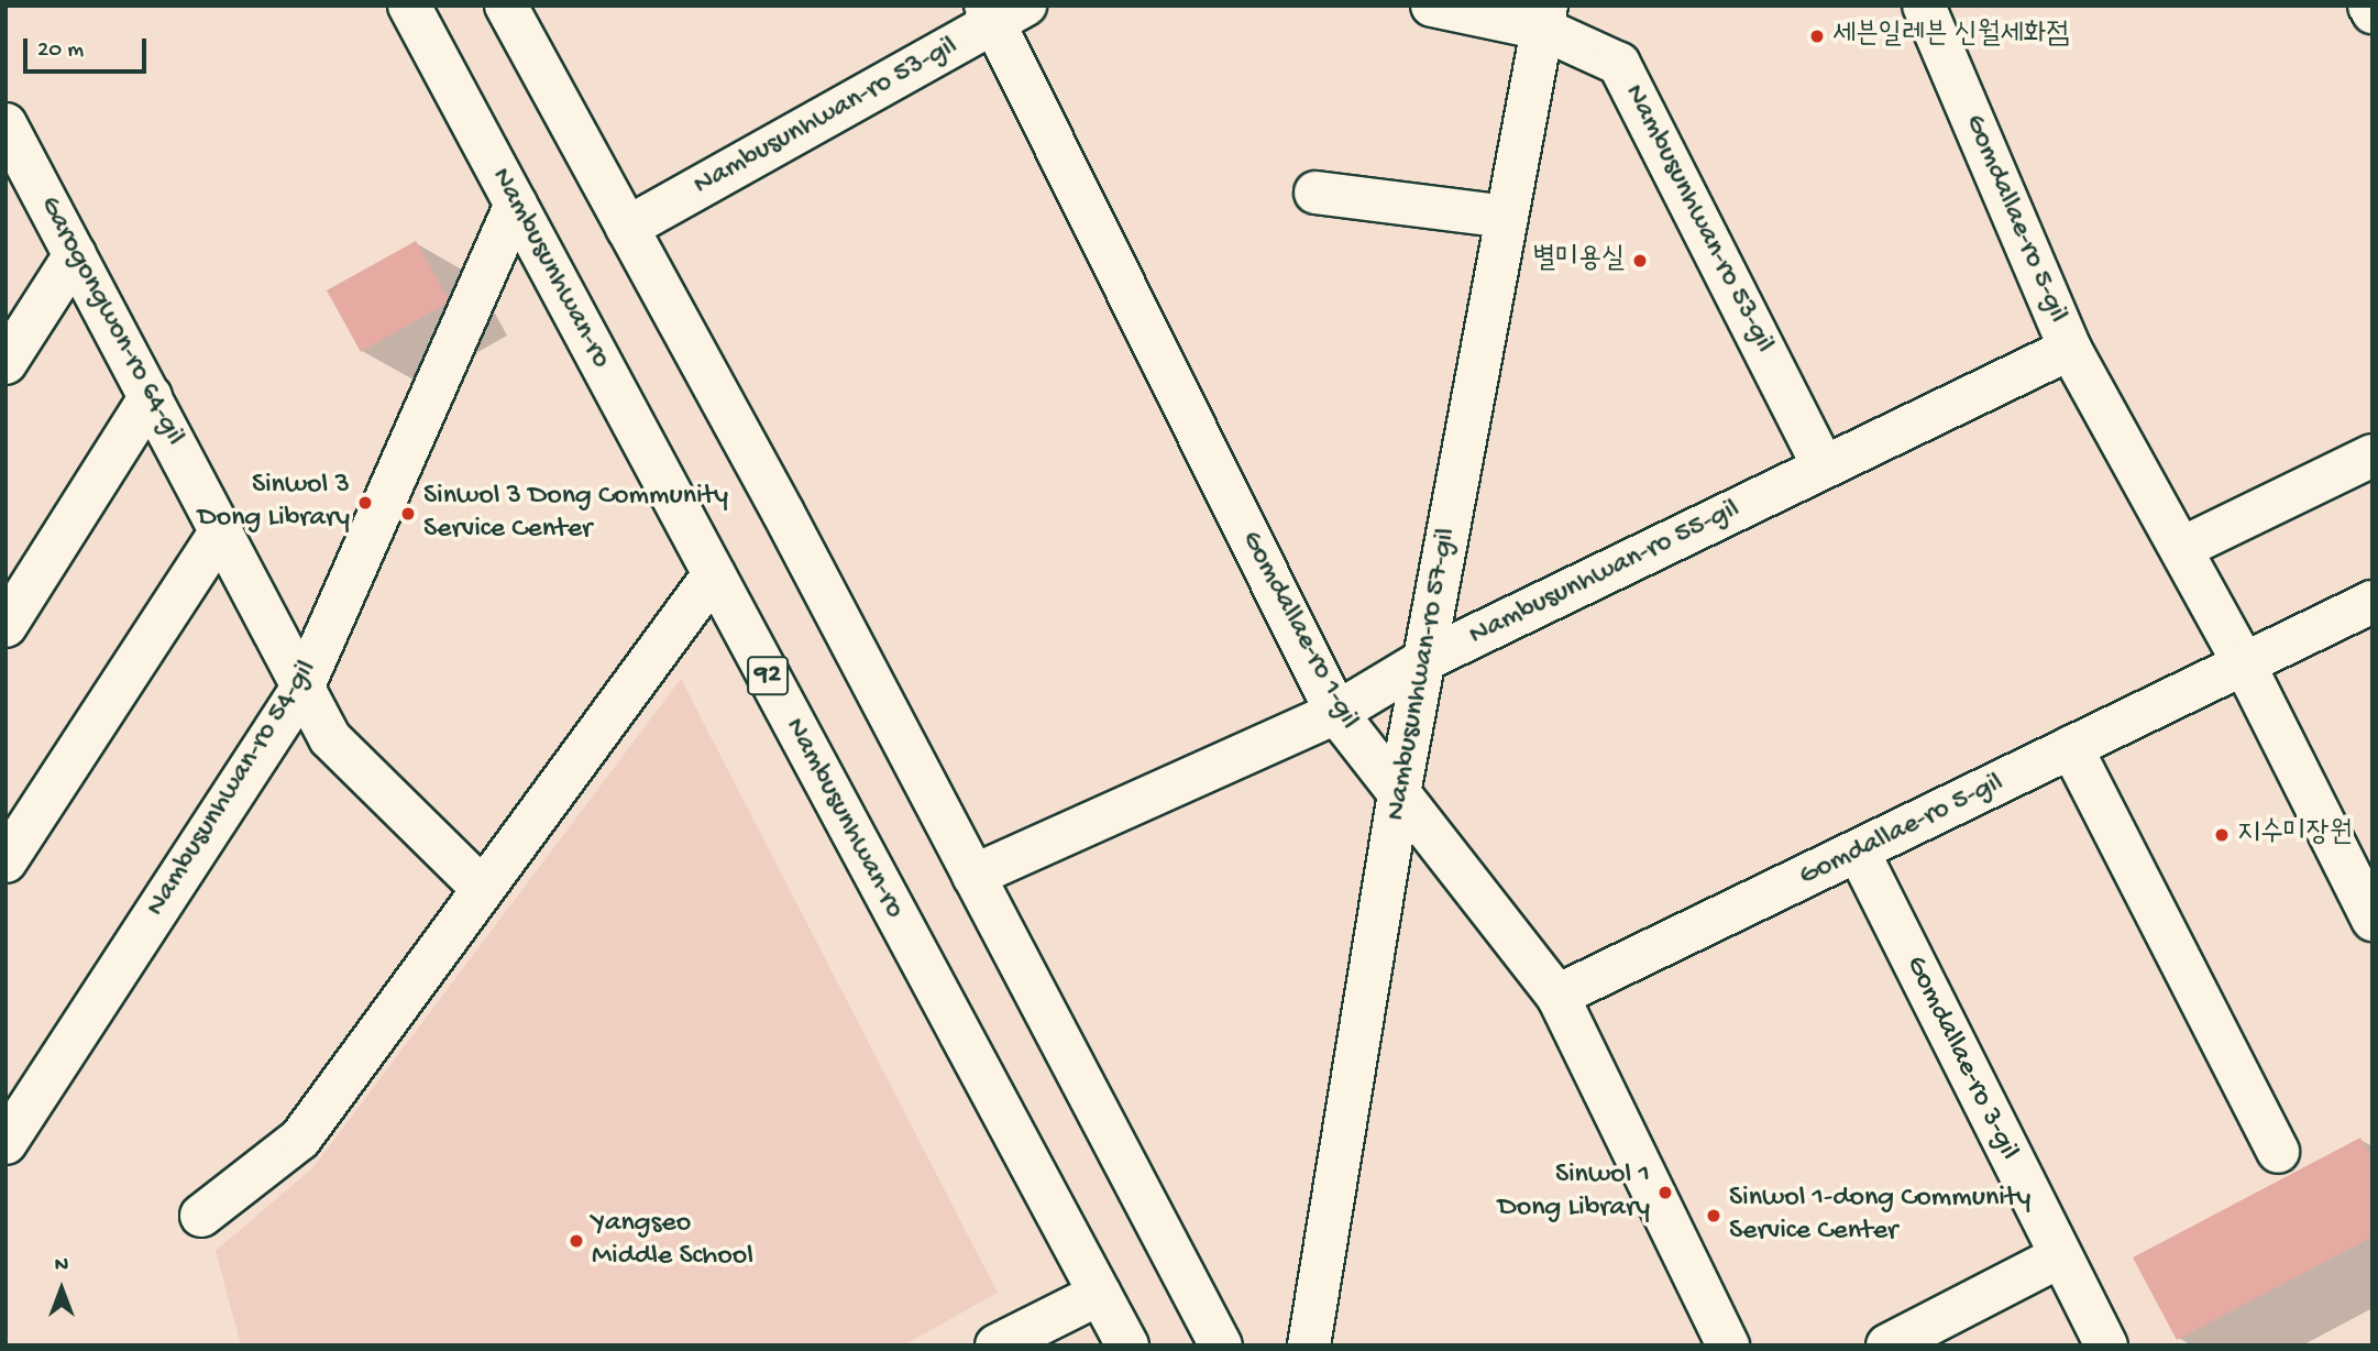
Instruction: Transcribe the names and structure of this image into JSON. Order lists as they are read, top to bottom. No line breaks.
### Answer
{"streets":{"street":["Nambusunhwan-ro 53-gil","Gomdallae-ro 5-gil","Nambusunhwan-ro","Garogongwon-ro 64-gil","Nambusunhwan-ro 55-gil","Gomdallae-ro 1-gil","Nambusunhwan-ro 57-gil","92","Nambusunhwan-ro 54-gil","Gomdallae-ro 3-gil"]},"crossings":[["Nambusunhwan-ro 53-gil","Nambusunhwan-ro 55-gil"],["Nambusunhwan-ro 53-gil","Gomdallae-ro 1-gil"],["Nambusunhwan-ro 53-gil","Nambusunhwan-ro 57-gil"],["Gomdallae-ro 5-gil","Nambusunhwan-ro 55-gil"],["Gomdallae-ro 5-gil","Gomdallae-ro 1-gil"],["Gomdallae-ro 5-gil","Gomdallae-ro 3-gil"],["Nambusunhwan-ro","Nambusunhwan-ro 54-gil"],["Garogongwon-ro 64-gil","Nambusunhwan-ro 54-gil"],["Nambusunhwan-ro 55-gil","Gomdallae-ro 1-gil"],["Nambusunhwan-ro 55-gil","Nambusunhwan-ro 57-gil"],["Gomdallae-ro 1-gil","Nambusunhwan-ro 57-gil"]],"places":["세븐일레븐 신월세화점","별미용실","Sinwol 3 Dong Library","Sinwol 3 Dong Community Service Center","지수미장원","Sinwol 1 Dong Library","Sinwol 1-dong Community Service Center","Yangseo Middle School"],"scale_bar":"20 m","north":"top"}
